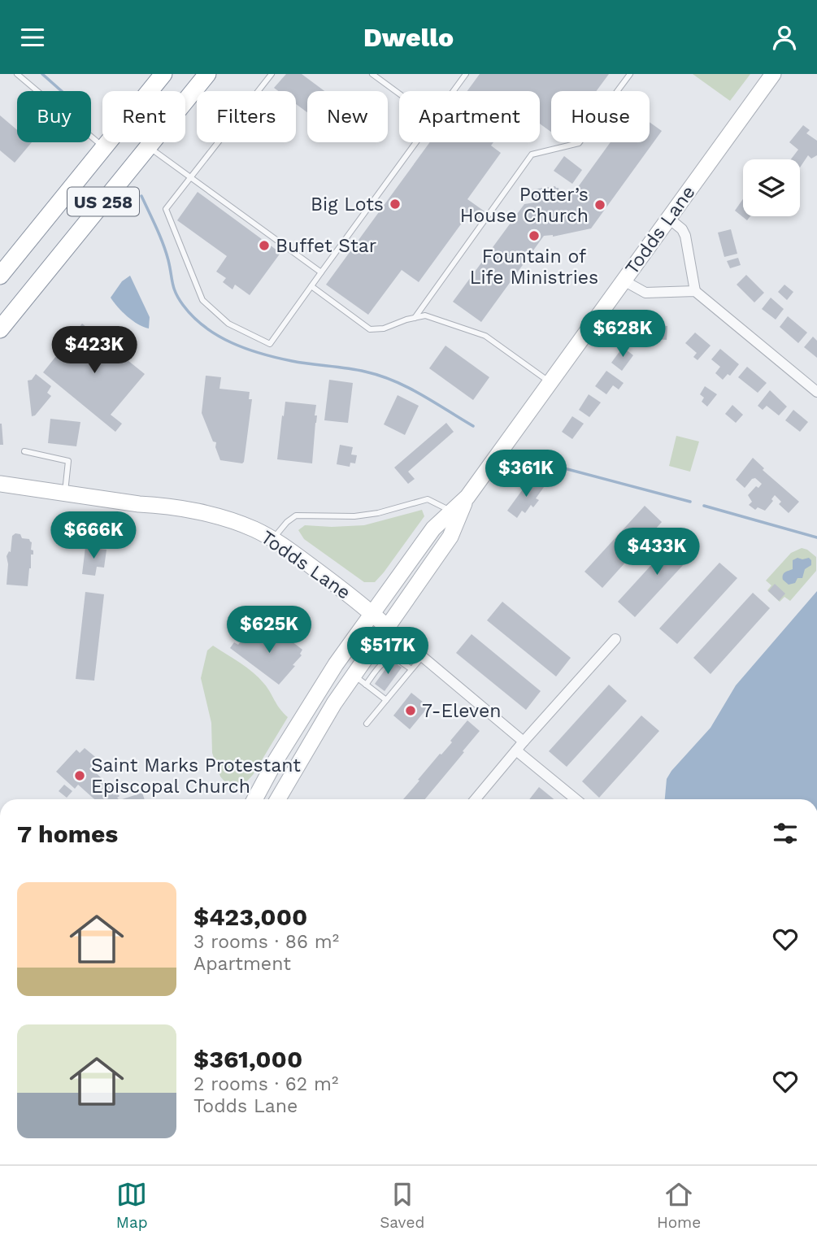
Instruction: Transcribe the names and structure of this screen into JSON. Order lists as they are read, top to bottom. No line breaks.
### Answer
{"streets":{"highway":["US 258"],"main road":["Todds Lane"]},"places":["Big Lots","Potter’s House Church","Fountain of Life Ministries","Buffet Star","7-Eleven","Saint Marks Protestant Episcopal Church"],"page":{"header":"Dwello","chip":["Buy","Rent","Filters","New","Apartment","House"],"price":["$628K","$423K","$361K","$666K","$433K","$625K","$517K"],"heading":"7 homes","list":[{"name":"$423,000","note":"3 rooms · 86 m² · Apartment"},{"name":"$361,000","note":"2 rooms · 62 m² · Todds Lane"}],"tabs":["Map","Saved","Home"]}}
